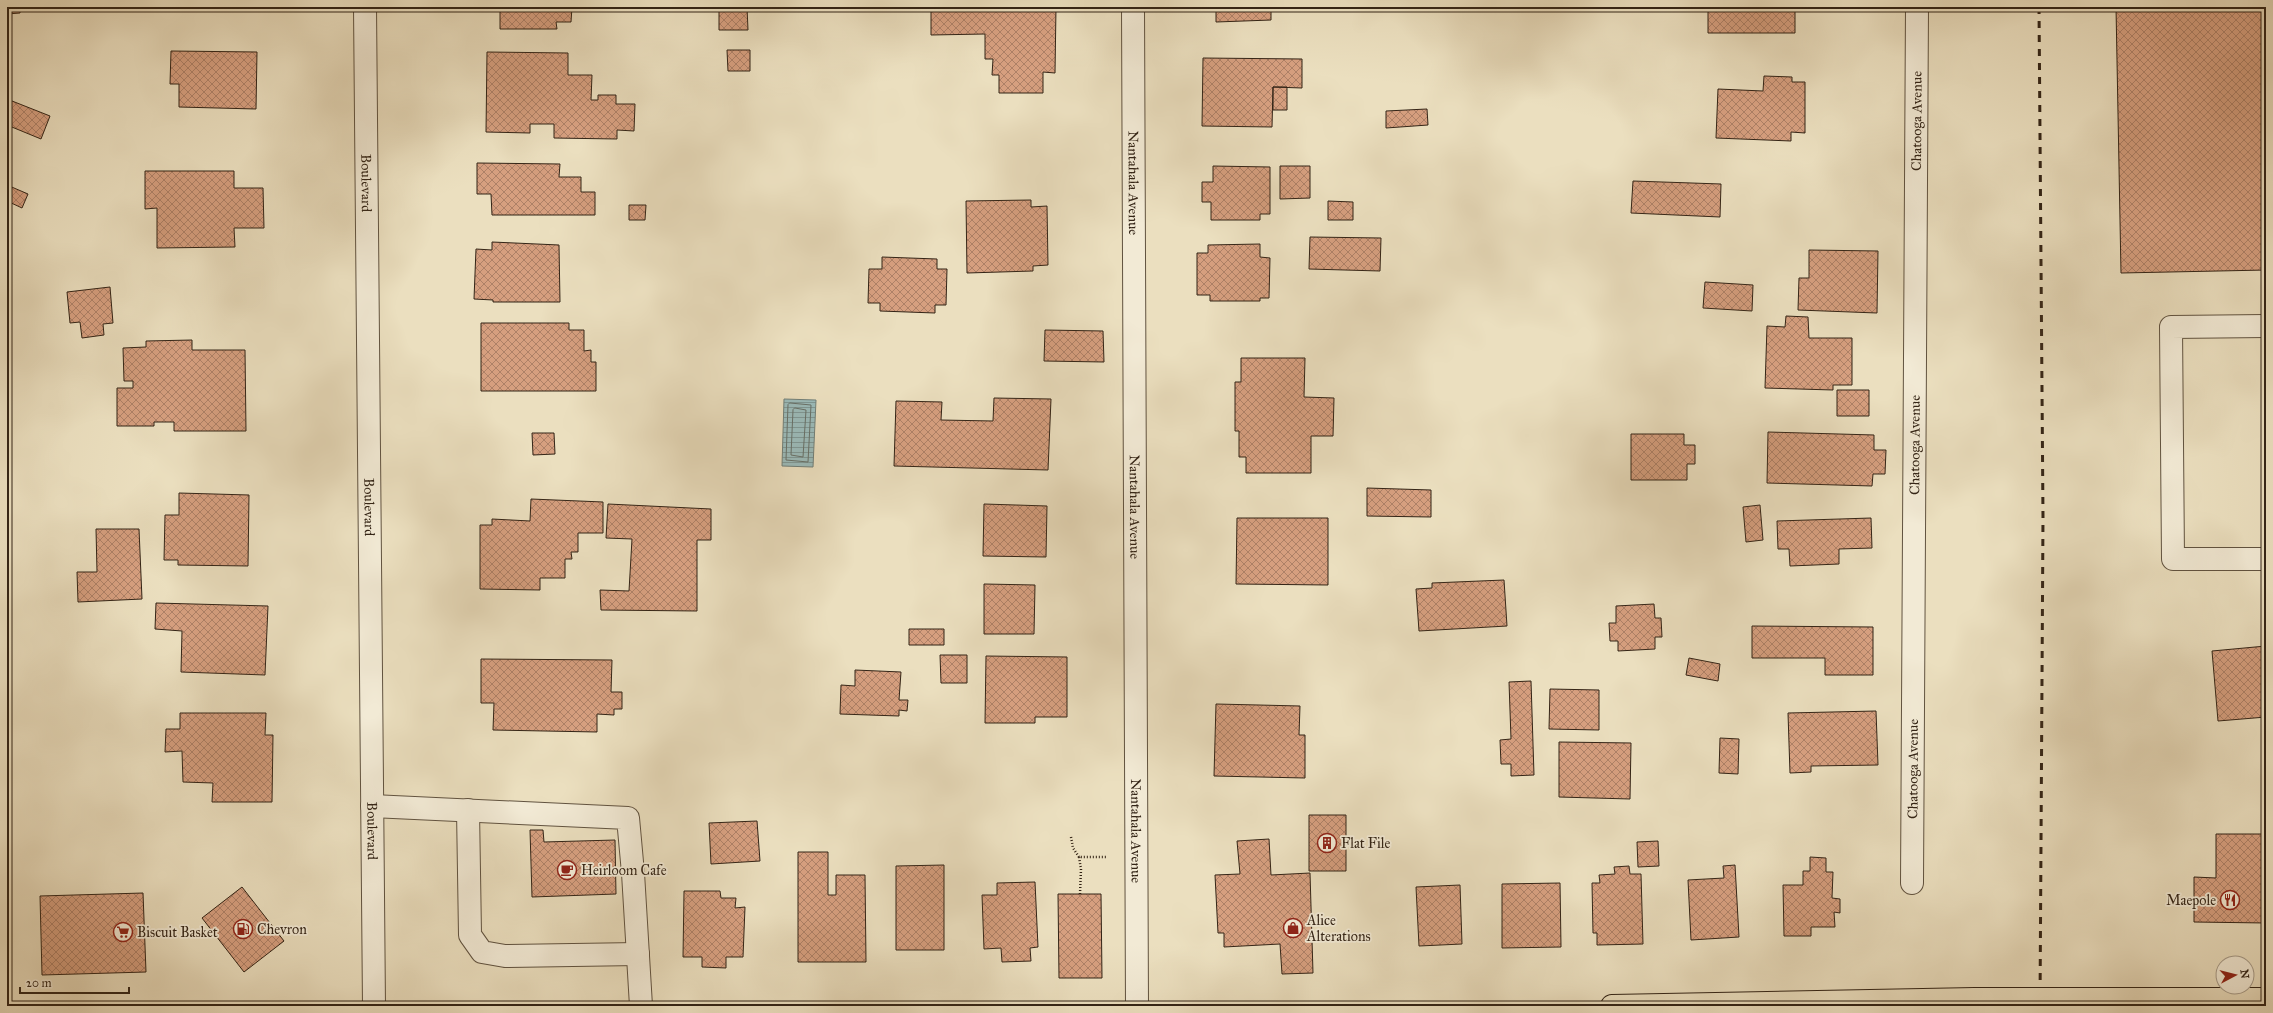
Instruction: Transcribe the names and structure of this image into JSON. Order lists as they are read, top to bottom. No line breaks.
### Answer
{"streets":{"street":["Chatooga Avenue","Boulevard","Nantahala Avenue"]},"places":{"building":["Flat File"],"cafe":["Heirloom Cafe"],"restaurant":["Maepole"],"shop":["Alice Alterations"],"fuel station":["Chevron"],"supermarket":["Biscuit Basket"]},"scale_bar":"20 m","north":"right"}
